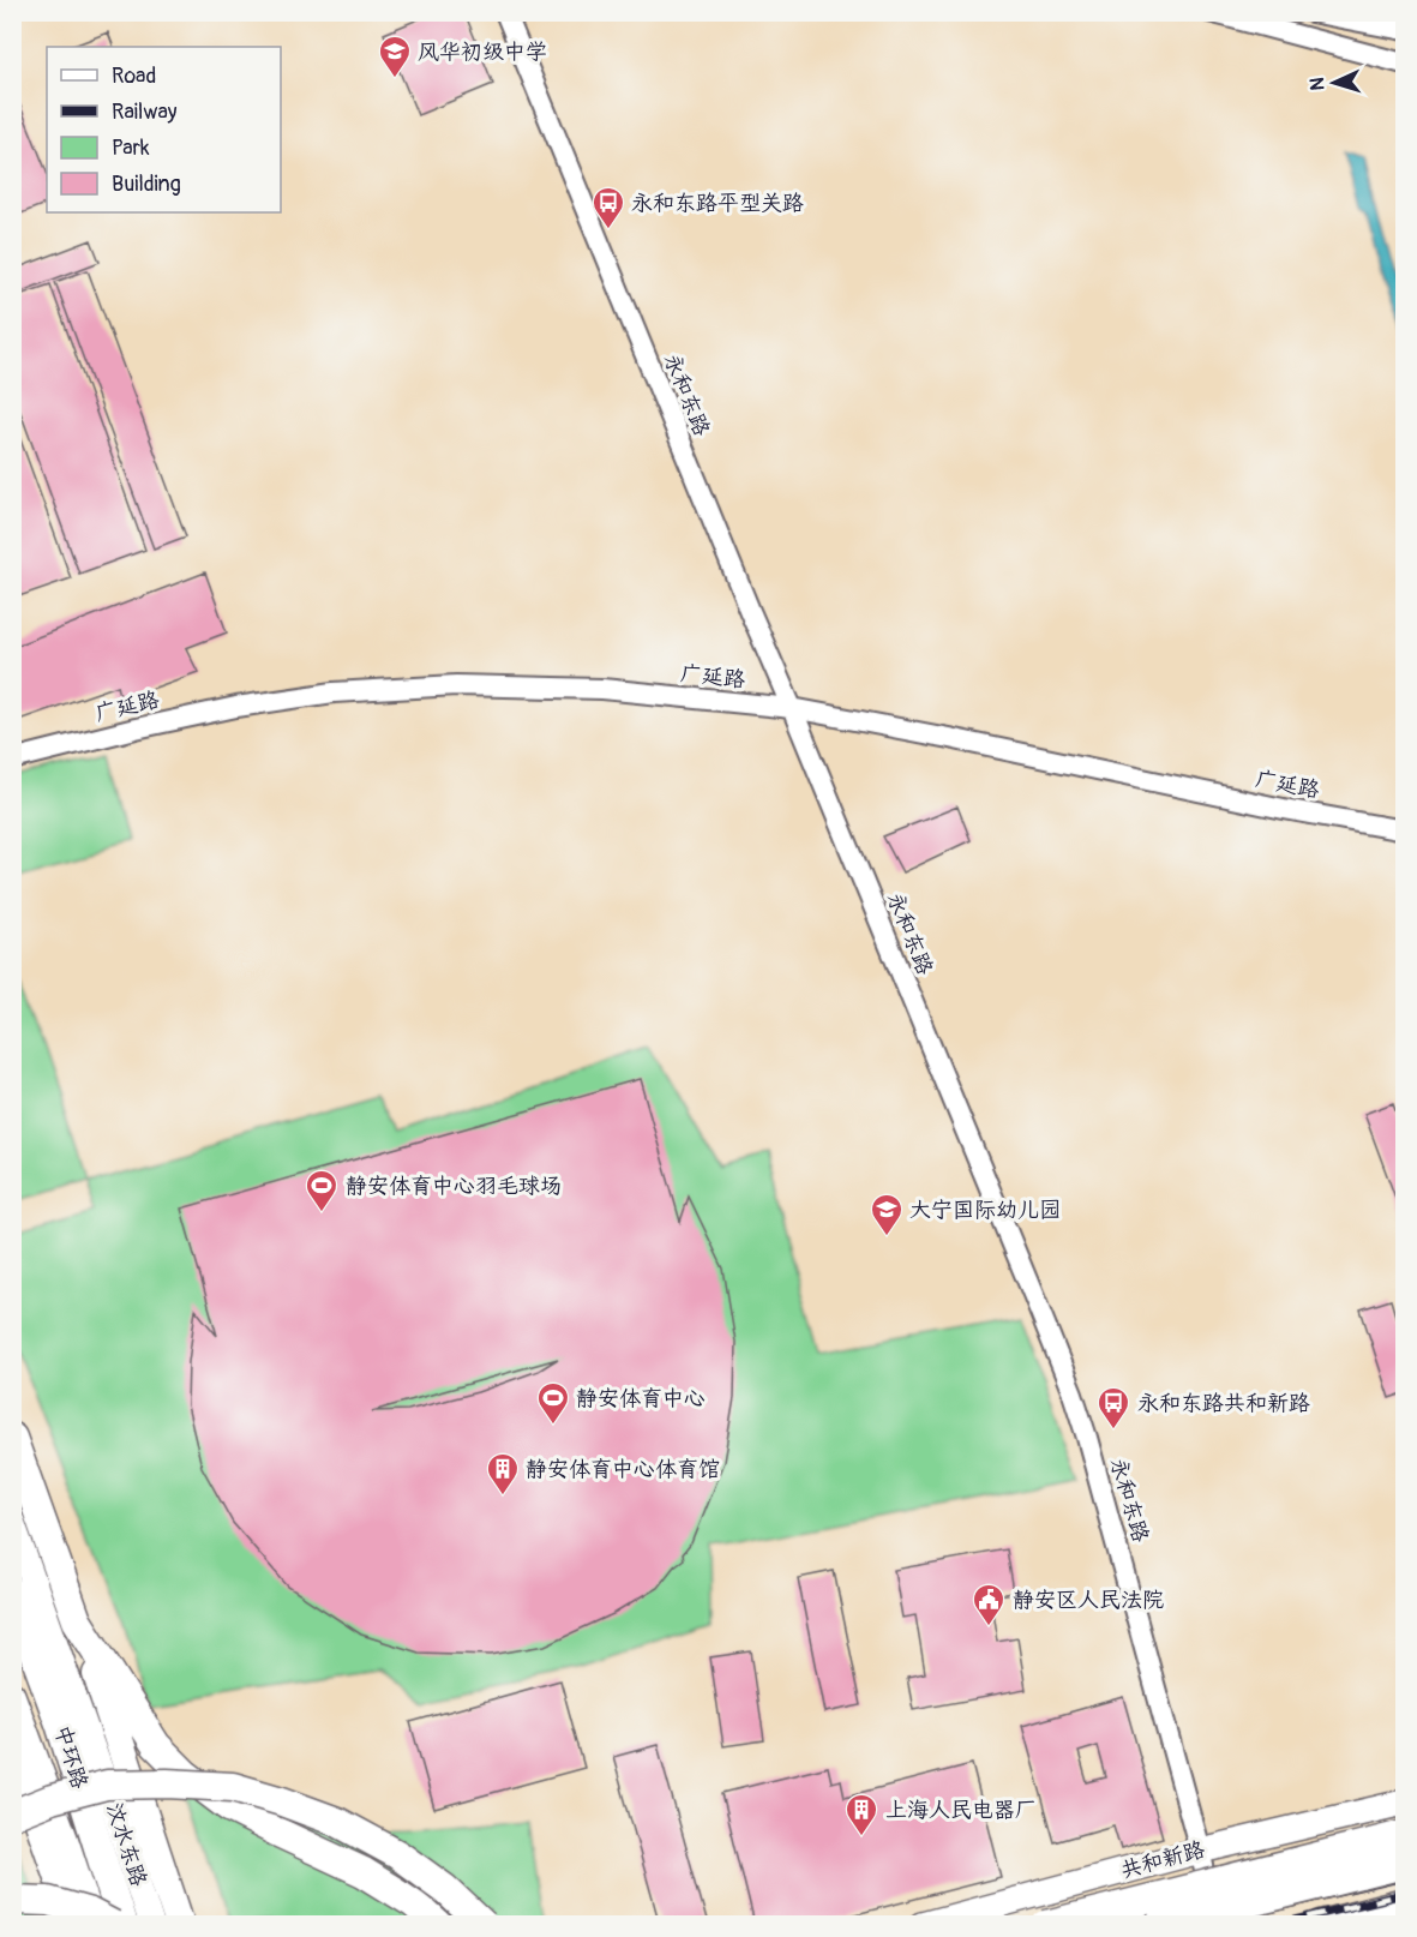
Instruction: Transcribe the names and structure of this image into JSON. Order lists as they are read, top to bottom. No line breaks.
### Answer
{"streets":{"highway":["中环路"],"main road":["汶水东路","共和新路"],"street":["永和东路","广延路"]},"crossings":[["永和东路","广延路"],["永和东路","共和新路"]],"places":{"school or university":["风华初级中学","大宁国际幼儿园"],"bus stop":["永和东路平型关路","永和东路共和新路"],"sports":["静安体育中心羽毛球场","静安体育中心"],"building":["静安体育中心体育馆","上海人民电器厂"],"public building":["静安区人民法院"]},"legend":["Road","Railway","Park","Building"],"north":"left"}
